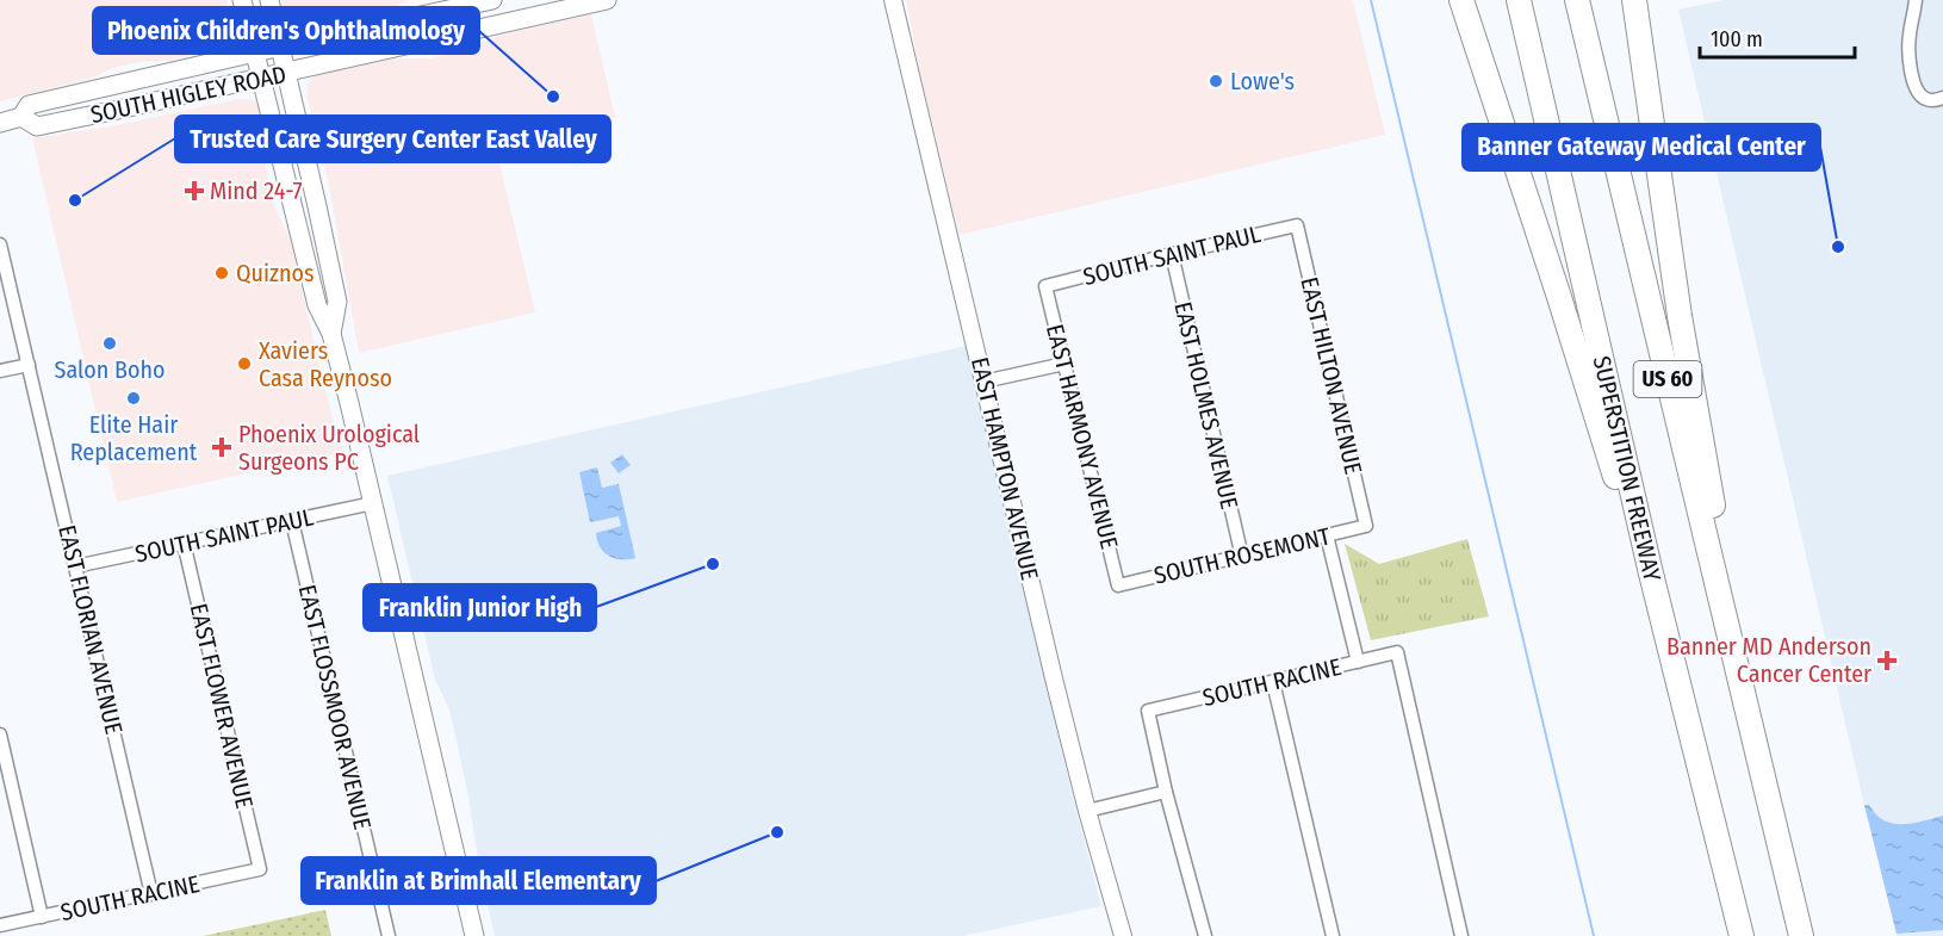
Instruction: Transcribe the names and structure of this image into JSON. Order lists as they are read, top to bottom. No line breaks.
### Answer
{"streets":{"highway":["US 60","SUPERSTITION FREEWAY"],"main road":["SOUTH HIGLEY ROAD"],"street":["SOUTH SAINT PAUL","EAST HILTON AVENUE","EAST HOLMES AVENUE","EAST HARMONY AVENUE","EAST HAMPTON AVENUE","SOUTH ROSEMONT","EAST FLORIAN AVENUE","SOUTH RACINE","EAST FLOWER AVENUE","EAST FLOSSMOOR AVENUE"]},"crossings":[["SOUTH SAINT PAUL","EAST HILTON AVENUE"],["SOUTH SAINT PAUL","EAST HOLMES AVENUE"],["SOUTH SAINT PAUL","EAST HARMONY AVENUE"],["SOUTH SAINT PAUL","EAST FLORIAN AVENUE"],["SOUTH SAINT PAUL","EAST FLOWER AVENUE"],["SOUTH SAINT PAUL","EAST FLOSSMOOR AVENUE"],["EAST HILTON AVENUE","SOUTH ROSEMONT"],["EAST HOLMES AVENUE","SOUTH ROSEMONT"],["EAST HARMONY AVENUE","SOUTH ROSEMONT"],["EAST FLORIAN AVENUE","SOUTH RACINE"],["SOUTH RACINE","EAST FLOWER AVENUE"]],"places":{"other":["Lowe's","Phoenix Children's Ophthalmology","Trusted Care Surgery Center East Valley","Banner Gateway Medical Center","Quiznos","Salon Boho","Xaviers Casa Reynoso","Elite Hair Replacement","Franklin Junior High","Franklin at Brimhall Elementary"],"health":["Mind 24-7","Phoenix Urological Surgeons PC","Banner MD Anderson Cancer Center"]},"scale_bar":"100 m"}
